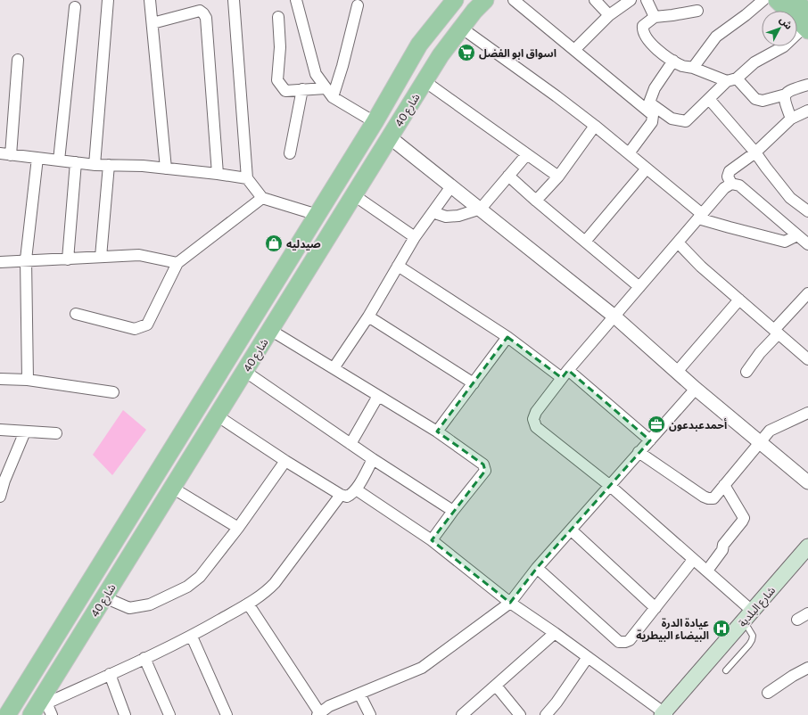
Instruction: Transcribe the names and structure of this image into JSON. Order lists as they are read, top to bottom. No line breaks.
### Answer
{"streets":{"main road":["شارع 40","شارع البلدية"]},"places":{"supermarket":["اسواق ابو الفضل"],"shop":["صيدليه"],"office":["أحمدعبدعون"],"hospital":["عيادة الدرة البيضاء البيطرية"]},"north":"top right"}
